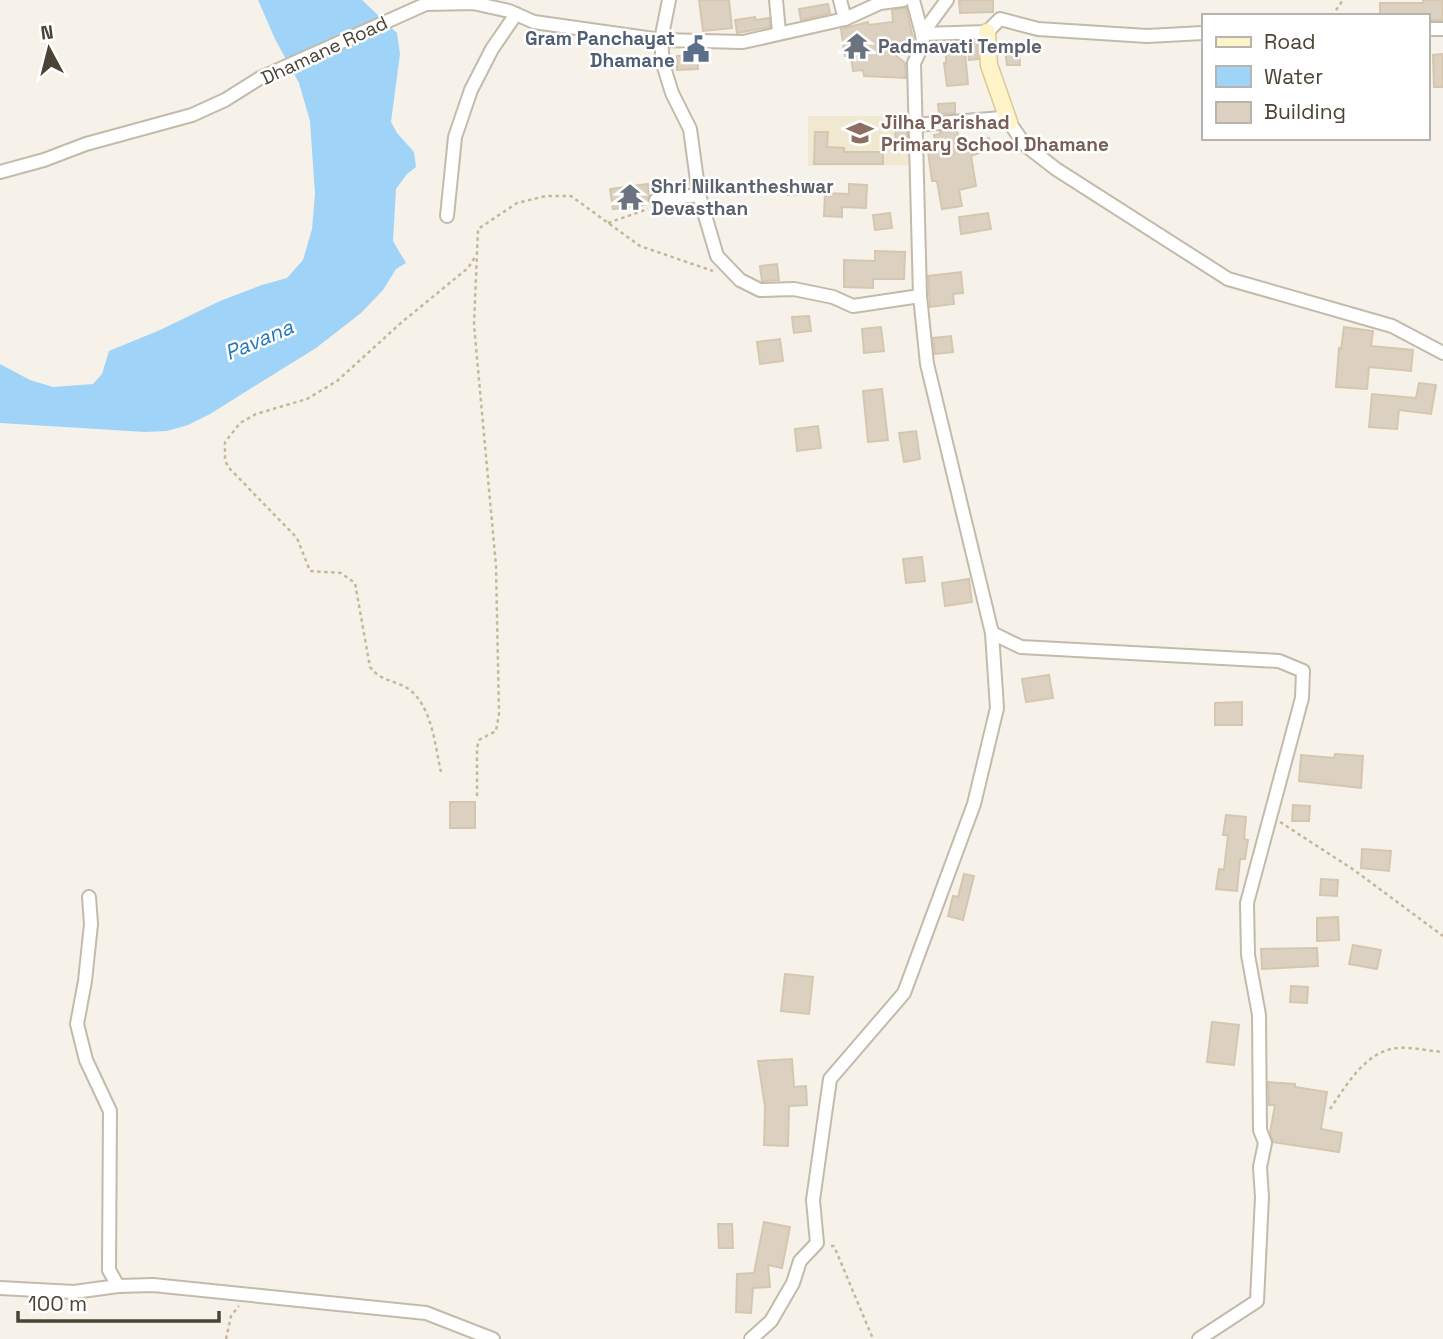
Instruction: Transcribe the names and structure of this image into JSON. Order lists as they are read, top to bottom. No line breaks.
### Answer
{"streets":{"street":["Dhamane Road"]},"water":["Pavana"],"places":{"temple":["Padmavati Temple","Shri Nilkantheshwar Devasthan"],"public building":["Gram Panchayat Dhamane"],"school or university":["Jilha Parishad Primary School Dhamane"]},"legend":["Road","Water","Building"],"scale_bar":"100 m","north":"top"}
